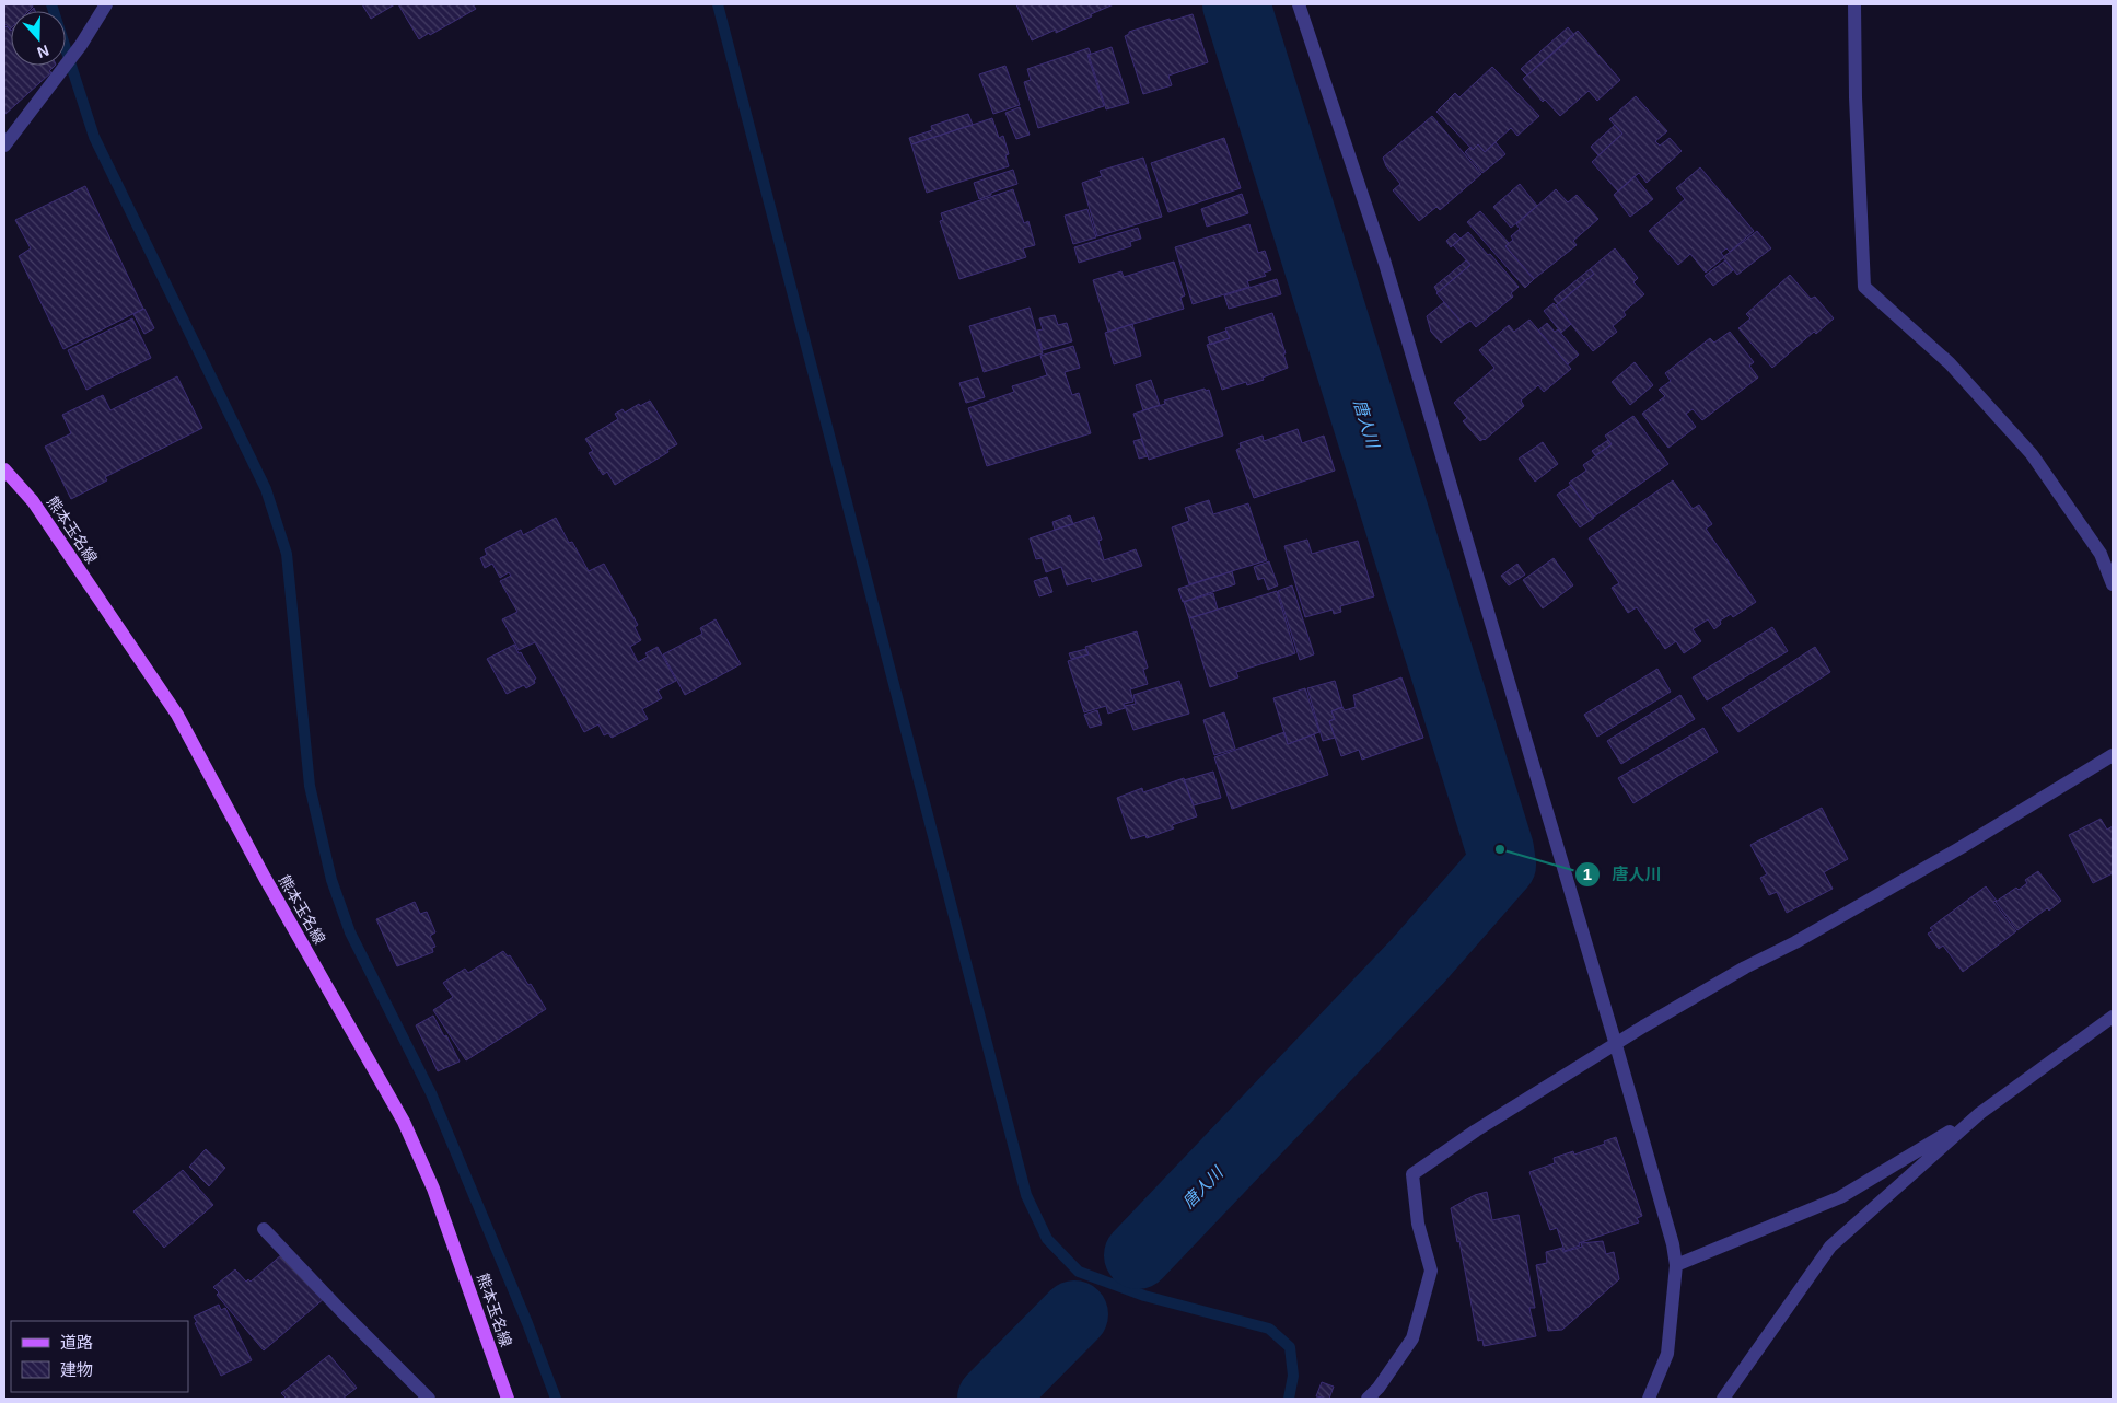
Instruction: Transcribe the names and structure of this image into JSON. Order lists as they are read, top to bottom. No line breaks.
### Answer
{"streets":{"main road":["熊本玉名線"]},"water":["唐人川"],"places":["唐人川"],"legend":["道路","建物"],"north":"bottom"}
